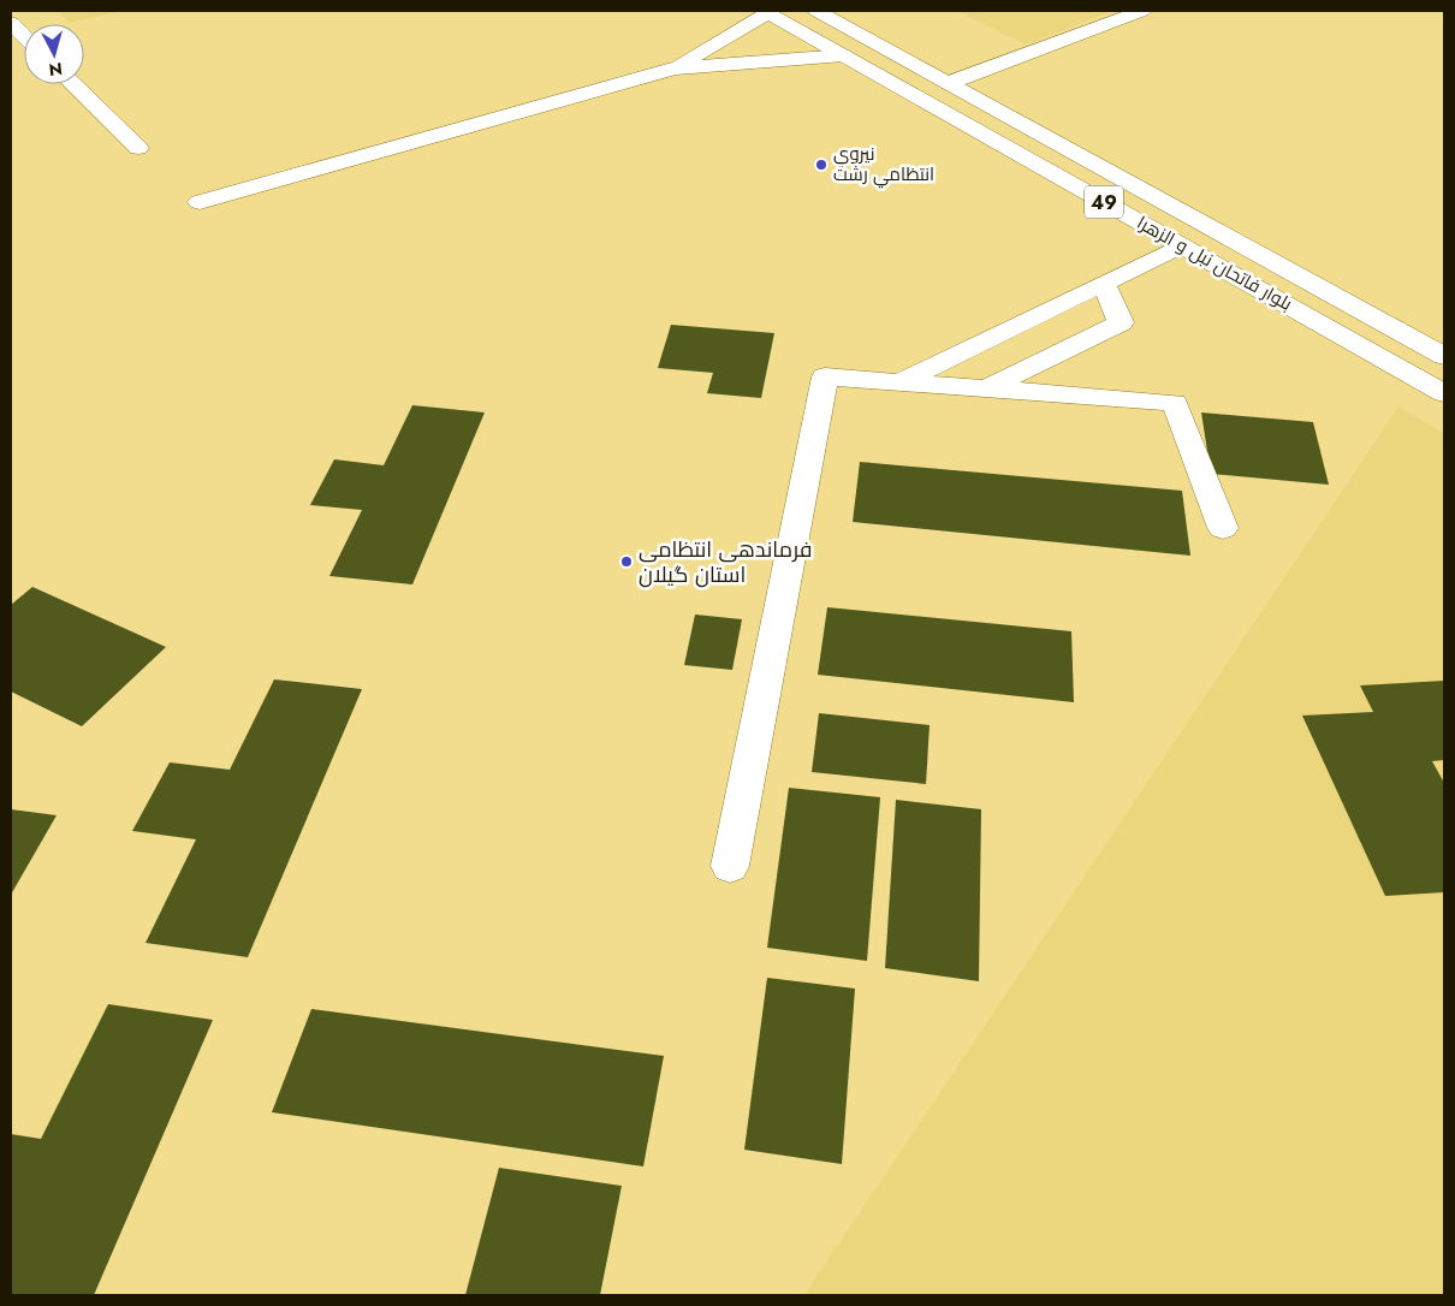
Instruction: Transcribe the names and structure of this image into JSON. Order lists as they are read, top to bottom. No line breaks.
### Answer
{"streets":{"main road":["49","بلوار فاتحان نبل و الزهرا"]},"places":["نيروي انتظامي رشت","فرماندهی انتظامی استان گیلان"],"north":"bottom"}
